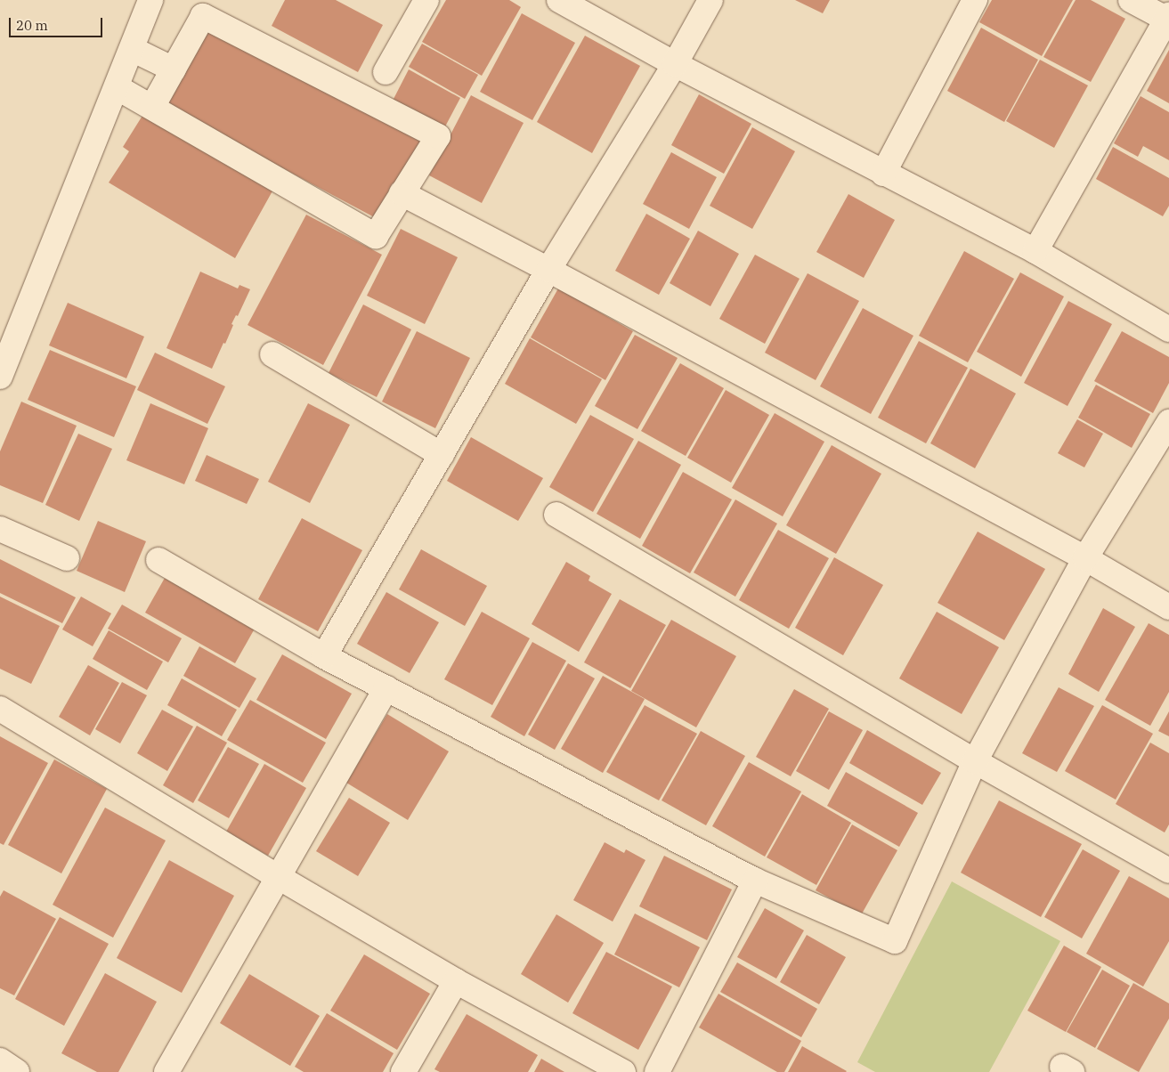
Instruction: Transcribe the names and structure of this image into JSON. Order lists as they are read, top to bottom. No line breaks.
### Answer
{"scale_bar":"20 m"}
